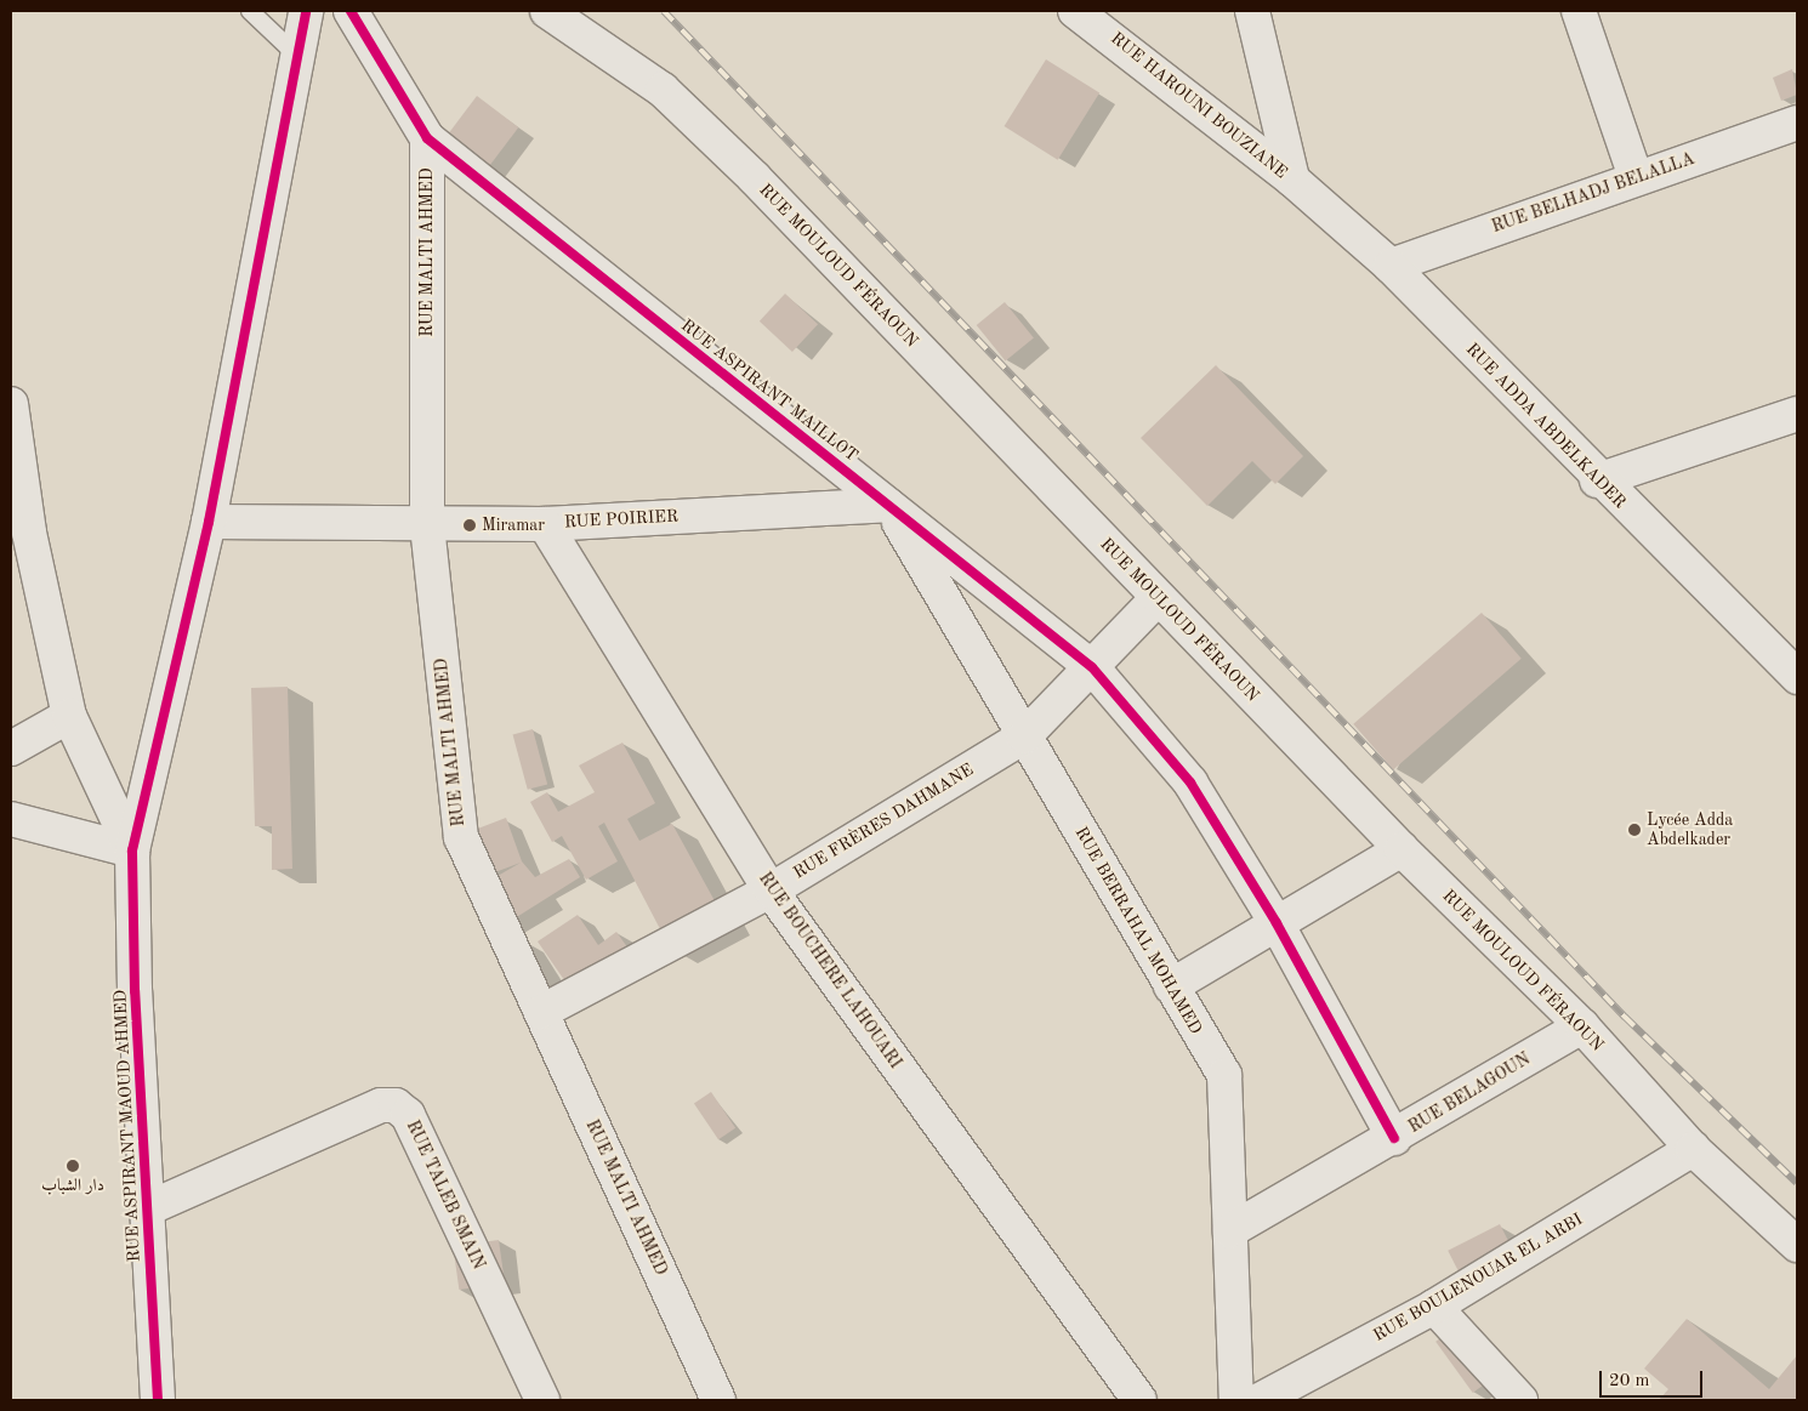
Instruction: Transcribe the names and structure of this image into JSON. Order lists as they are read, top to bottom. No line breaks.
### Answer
{"streets":{"street":["RUE HAROUNI BOUZIANE","RUE BELHADJ BELALLA","RUE MALTI AHMED","RUE MOULOUD FÉRAOUN","RUE ASPIRANT MAILLOT","RUE ADDA ABDELKADER","RUE POIRIER","RUE FRÈRES DAHMANE","RUE BERRAHAL MOHAMED","RUE BOUCHERE LAHOUARI","RUE BELAGOUN","RUE ASPIRANT MAOUD AHMED","RUE TALEB SMAIN","RUE BOULENOUAR EL ARBI"]},"crossings":[["RUE HAROUNI BOUZIANE","RUE ADDA ABDELKADER"],["RUE BELHADJ BELALLA","RUE ADDA ABDELKADER"],["RUE MALTI AHMED","RUE ASPIRANT MAILLOT"],["RUE MALTI AHMED","RUE POIRIER"],["RUE MALTI AHMED","RUE FRÈRES DAHMANE"],["RUE MOULOUD FÉRAOUN","RUE FRÈRES DAHMANE"],["RUE MOULOUD FÉRAOUN","RUE BELAGOUN"],["RUE MOULOUD FÉRAOUN","RUE BOULENOUAR EL ARBI"],["RUE ASPIRANT MAILLOT","RUE POIRIER"],["RUE ASPIRANT MAILLOT","RUE FRÈRES DAHMANE"],["RUE ASPIRANT MAILLOT","RUE BERRAHAL MOHAMED"],["RUE ASPIRANT MAILLOT","RUE BELAGOUN"],["RUE POIRIER","RUE BERRAHAL MOHAMED"],["RUE POIRIER","RUE BOUCHERE LAHOUARI"],["RUE FRÈRES DAHMANE","RUE BERRAHAL MOHAMED"],["RUE FRÈRES DAHMANE","RUE BOUCHERE LAHOUARI"],["RUE BERRAHAL MOHAMED","RUE BELAGOUN"],["RUE ASPIRANT MAOUD AHMED","RUE TALEB SMAIN"]],"places":["Miramar","Lycée Adda Abdelkader","دار الشباب"],"scale_bar":"20 m"}
